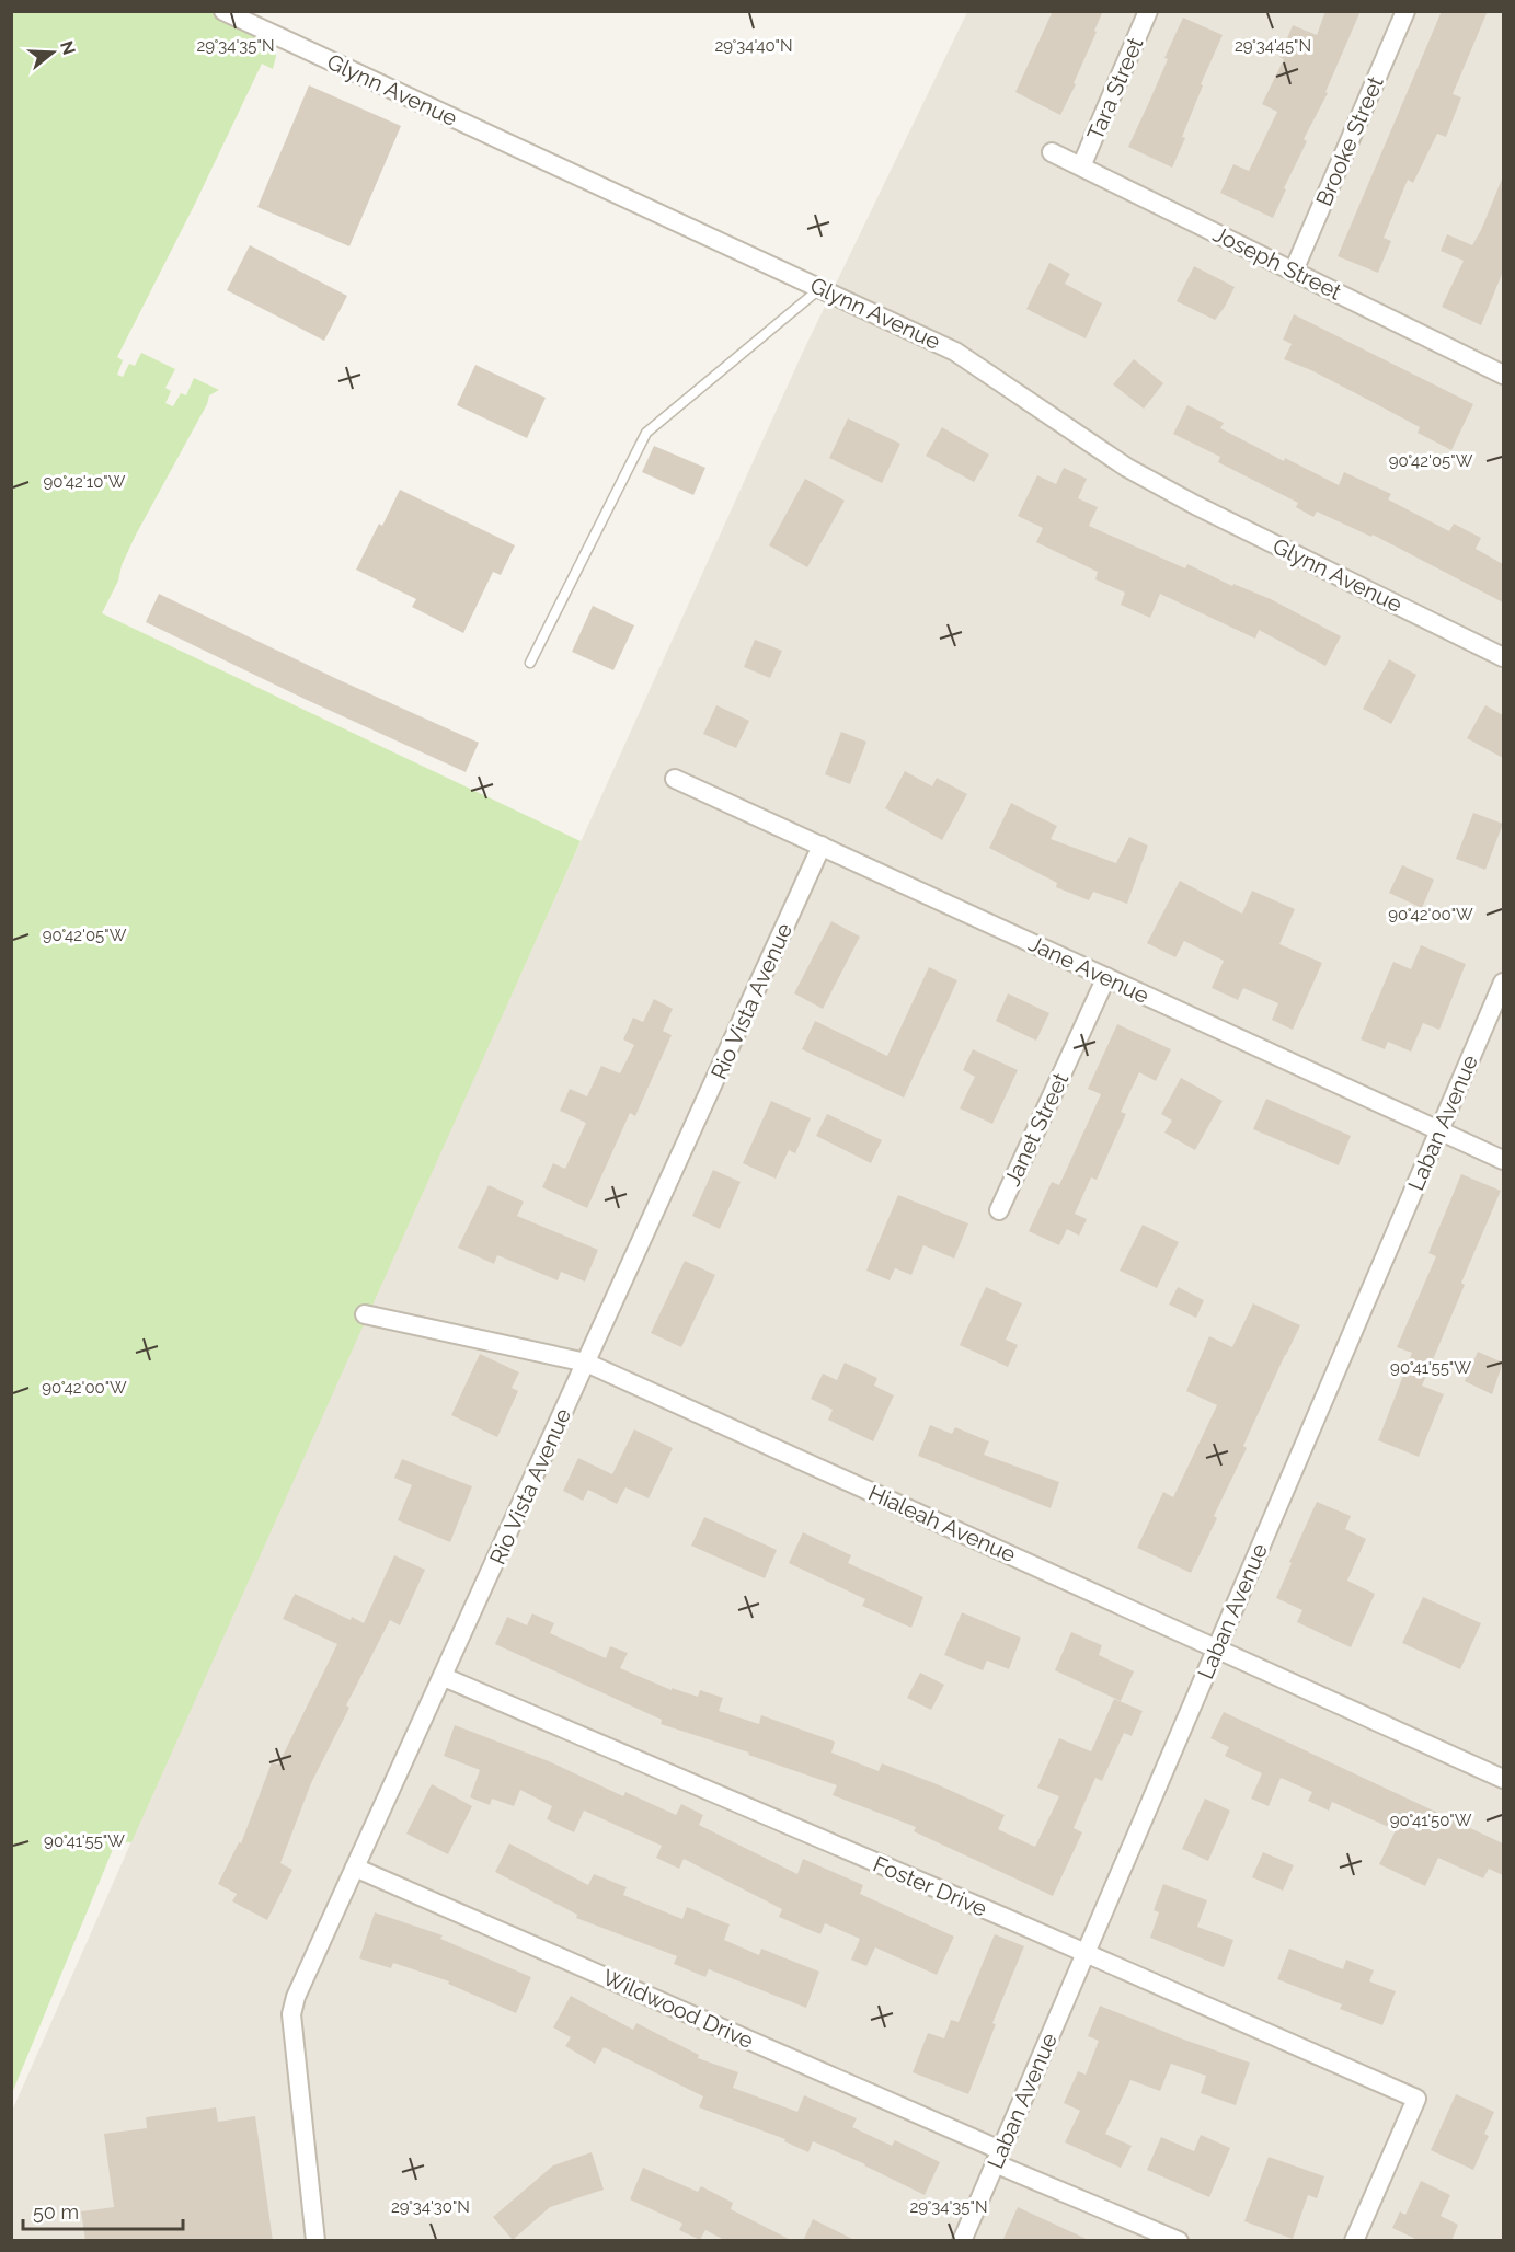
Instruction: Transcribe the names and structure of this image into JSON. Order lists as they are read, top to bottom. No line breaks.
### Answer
{"streets":{"street":["Tara Street","Glynn Avenue","Brooke Street","Joseph Street","Jane Avenue","Rio Vista Avenue","Laban Avenue","Janet Street","Hialeah Avenue","Foster Drive","Wildwood Drive"]},"crossings":[["Tara Street","Joseph Street"],["Brooke Street","Joseph Street"],["Jane Avenue","Rio Vista Avenue"],["Jane Avenue","Laban Avenue"],["Jane Avenue","Janet Street"],["Rio Vista Avenue","Hialeah Avenue"],["Rio Vista Avenue","Foster Drive"],["Rio Vista Avenue","Wildwood Drive"],["Laban Avenue","Hialeah Avenue"],["Laban Avenue","Foster Drive"],["Laban Avenue","Wildwood Drive"]],"scale_bar":"50 m","north":"right","coordinates":["29°34'35\"N","29°34'40\"N","29°34'45\"N","90°42'05\"W","90°42'10\"W","90°42'00\"W","90°41'55\"W","90°41'50\"W","29°34'30\"N"]}
